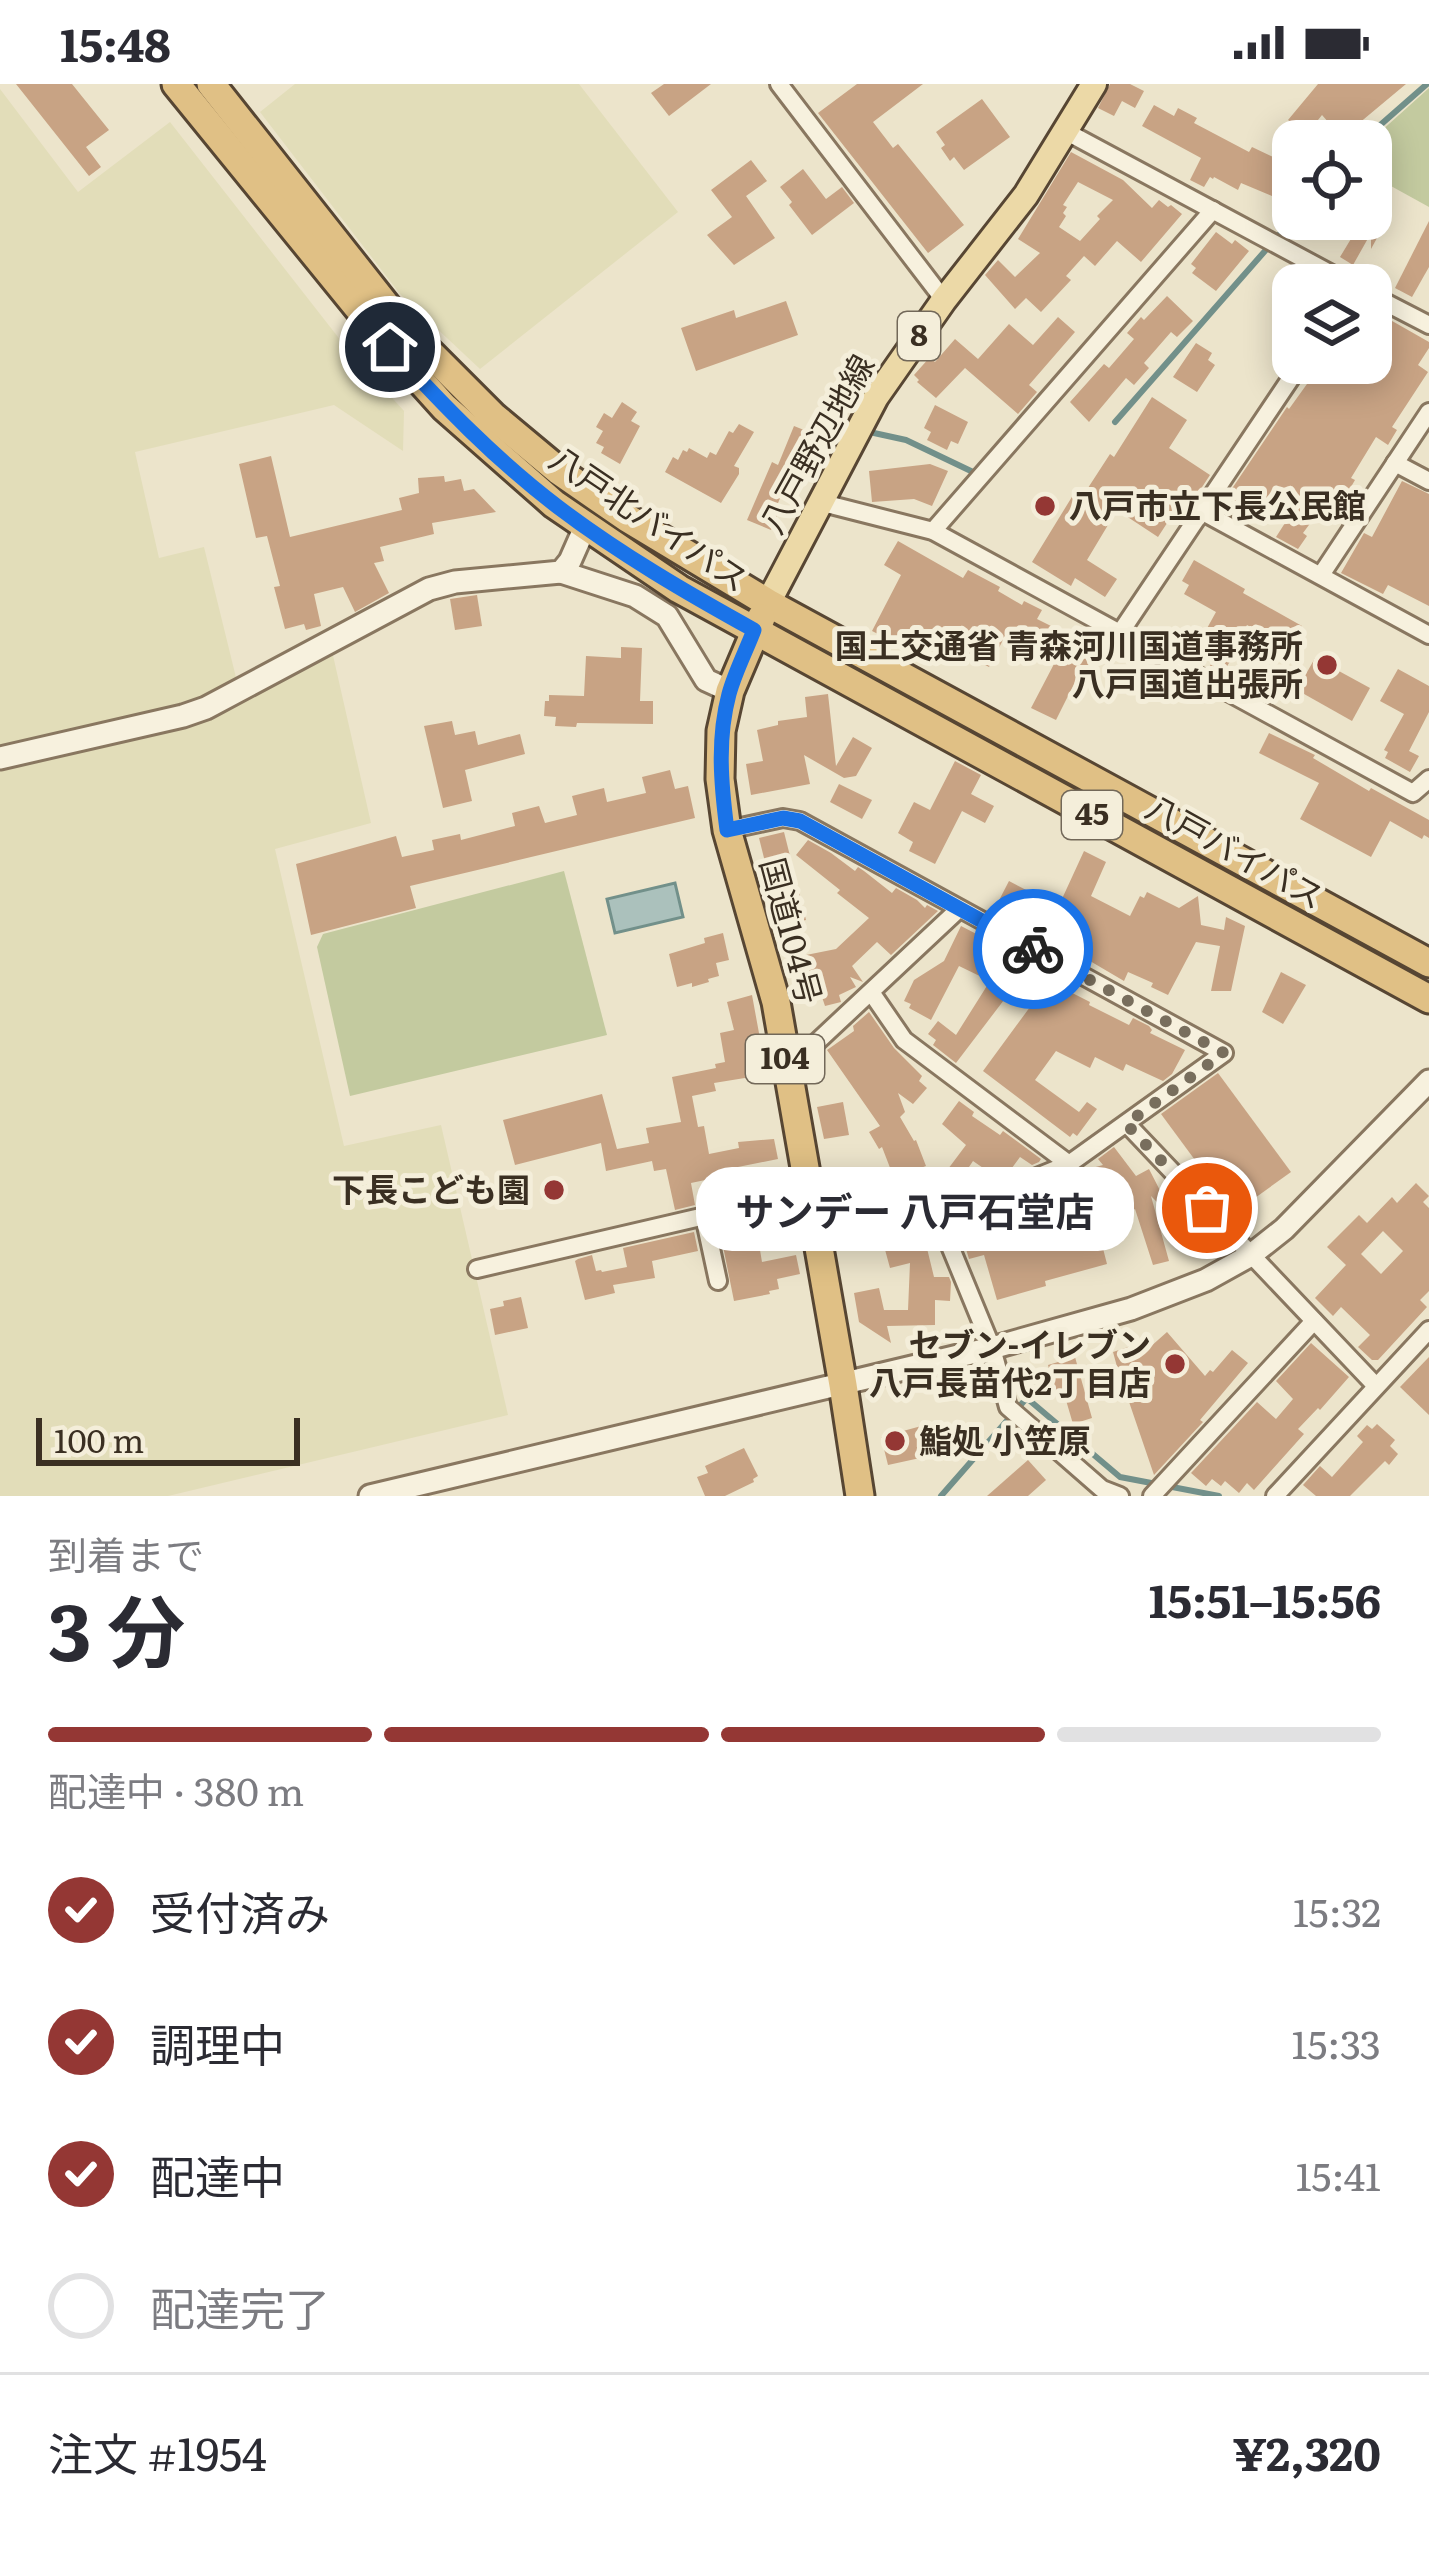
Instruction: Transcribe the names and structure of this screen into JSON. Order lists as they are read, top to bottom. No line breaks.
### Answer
{"streets":{"highway":["八戸北バイパス","45","八戸バイパス","国道104号","104"],"main road":["8","八戸野辺地線"]},"crossings":[["八戸野辺地線","八戸北バイパス"],["八戸野辺地線","八戸バイパス"],["八戸野辺地線","国道104号"],["八戸北バイパス","八戸バイパス"],["八戸北バイパス","国道104号"],["八戸バイパス","国道104号"]],"places":["八戸市立下長公民館","国土交通省 青森河川国道事務所 八戸国道出張所","下長こども園","サンデー 八戸石堂店","セブン-イレブン 八戸長苗代2丁目店","鮨処 小笠原"],"scale_bar":"100 m","page":{"status":"15:48","bubble":"サンデー 八戸石堂店","scale":"100 m","heading":["3 分","到着まで","15:51–15:56"],"panel":["注文 #1954","¥2,320"],"bar":"配達中 · 380 m","list":[["受付済み","15:32"],["調理中","15:33"],["配達中","15:41"],"配達完了"]}}
